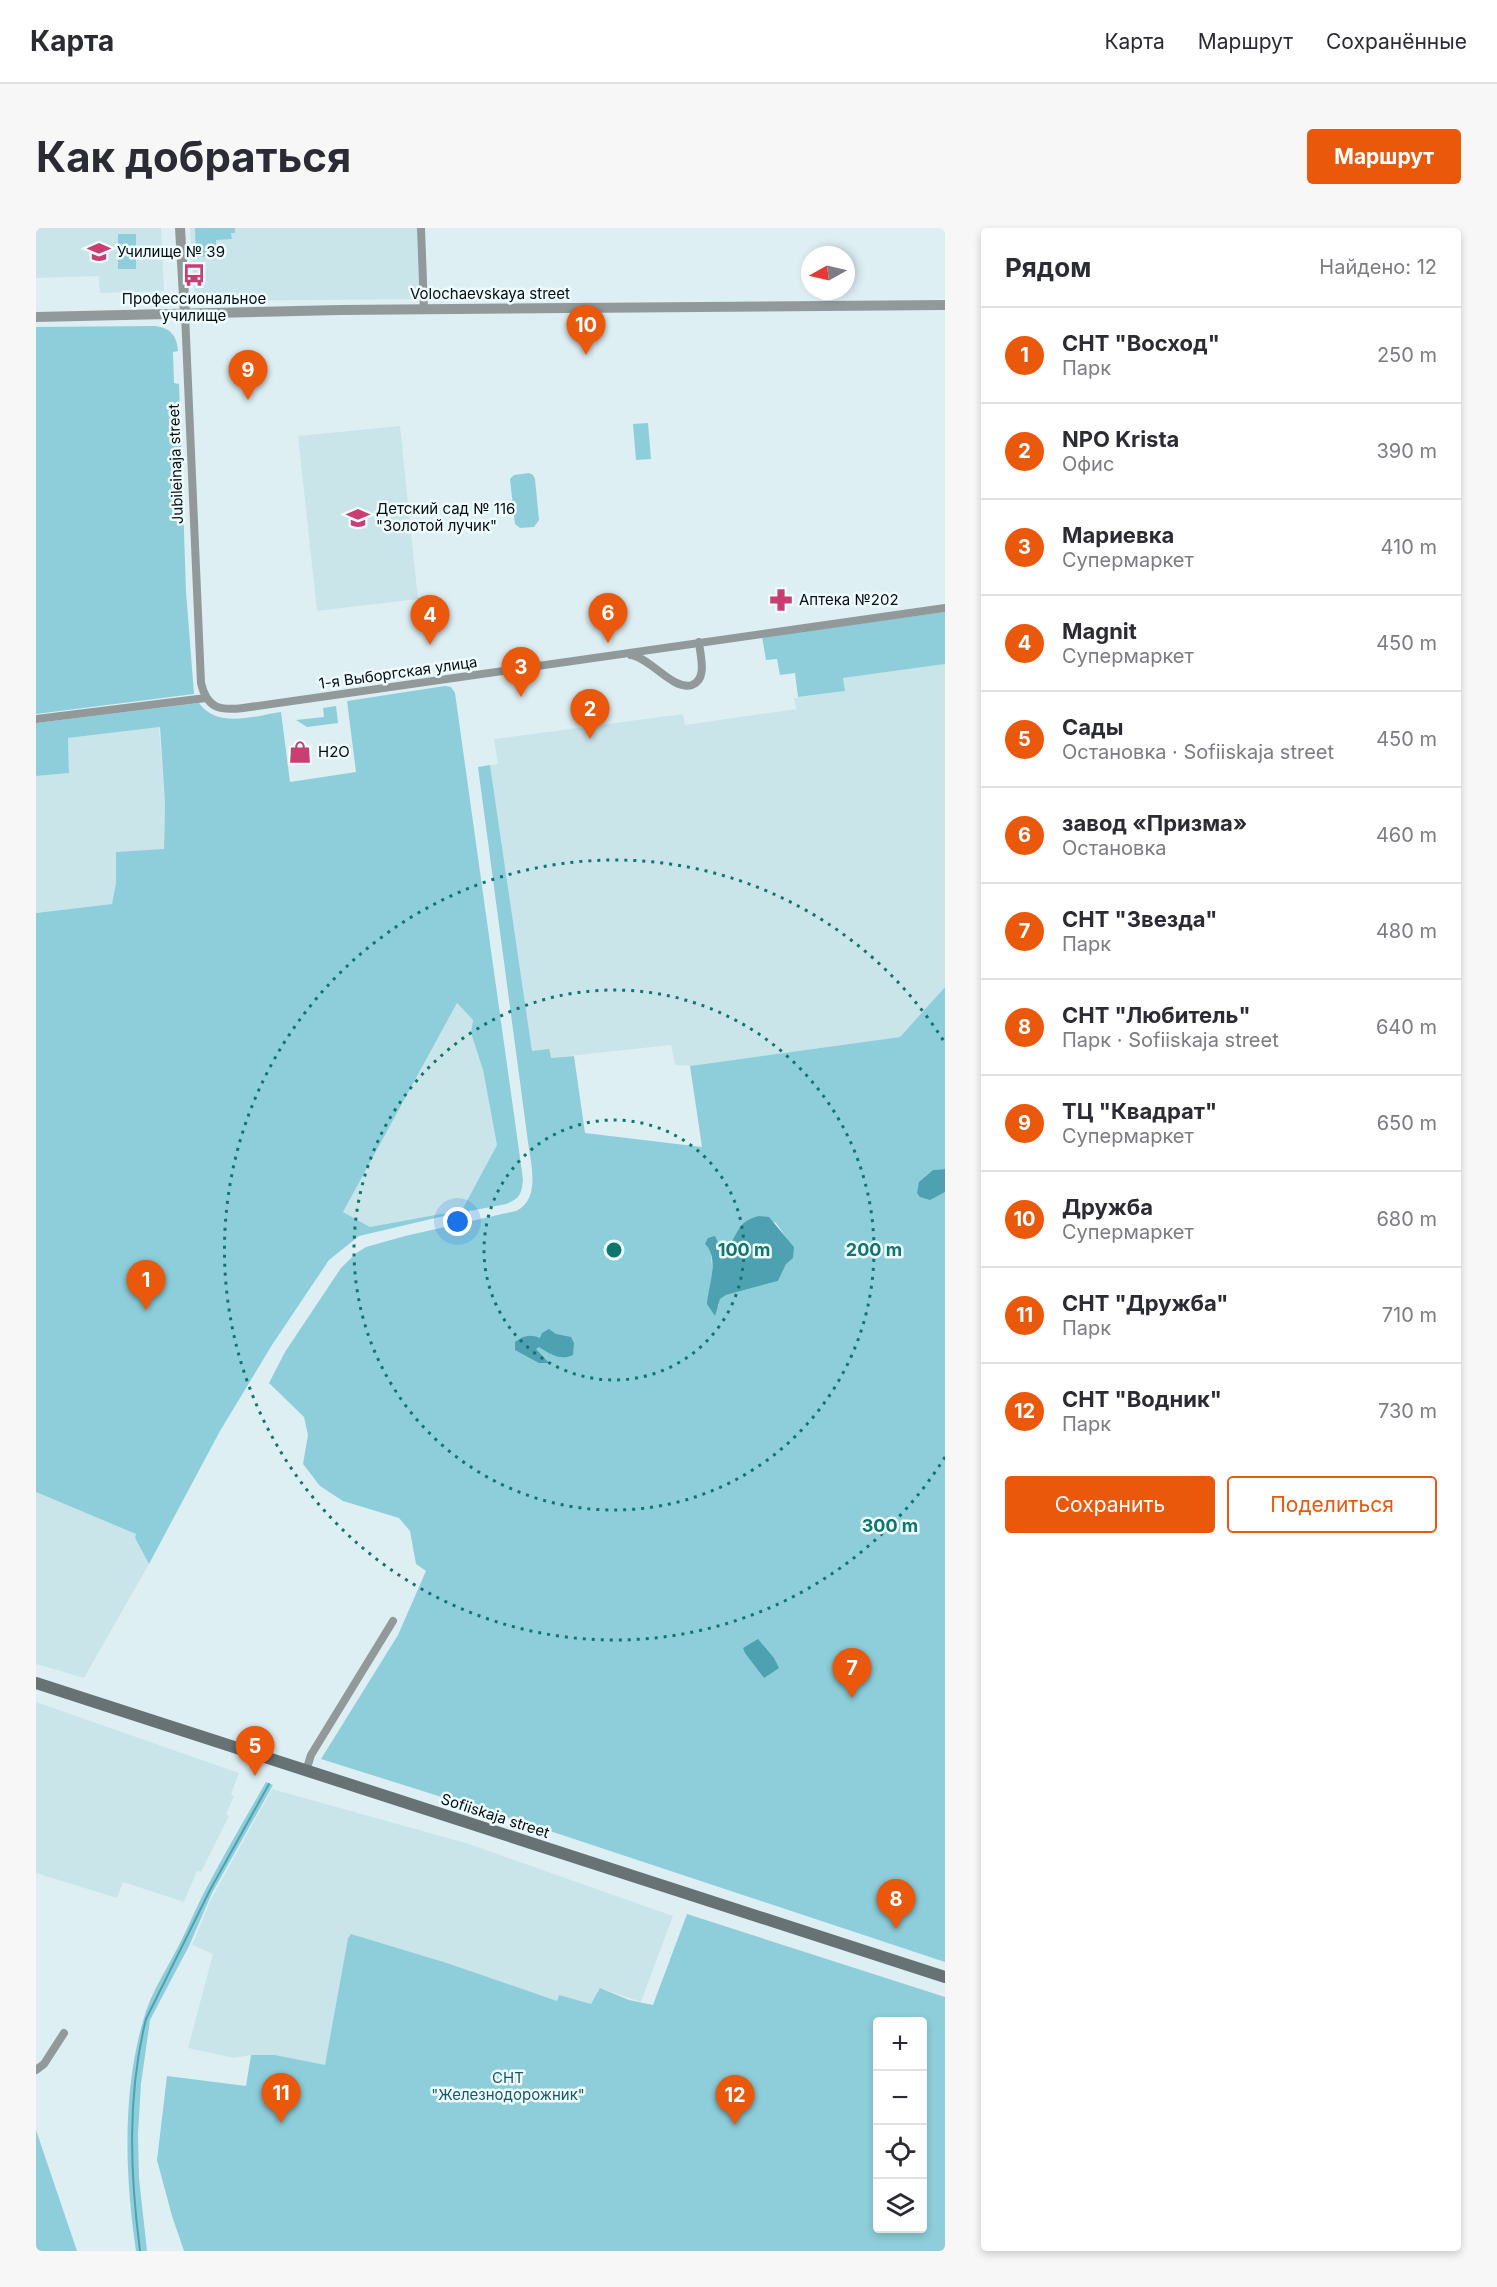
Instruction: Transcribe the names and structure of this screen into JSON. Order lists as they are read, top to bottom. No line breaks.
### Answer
{"streets":{"main road":["Sofiiskaja street"],"street":["Volochaevskaya street","Jubileinaja street","1-я Выборгская улица"]},"crossings":[["Volochaevskaya street","Jubileinaja street"],["Jubileinaja street","1-я Выборгская улица"]],"parks":["СНТ \"Железнодорожник\""],"places":{"school or university":["Училище № 39","Детский сад № 116 \"Золотой лучик\""],"bus stop":["Профессиональное училище"],"pharmacy":["Аптека №202"],"shop":["H2O"]},"north":"left","page":{"header":"Карта","nav":["Карта","Маршрут","Сохранённые"],"buttons":["Маршрут",["Сохранить","Поделиться"]],"title":"Как добраться","heading":["Рядом","Найдено: 12"],"pins":["10","9","6","4","3","2","1","7","5","8","11","12"],"list":[{"mark":"1","name":"СНТ \"Восход\"","note":"Парк","value":"250 m"},{"mark":"2","name":"NPO Krista","note":"Офис","value":"390 m"},{"mark":"3","name":"Мариевка","note":"Супермаркет","value":"410 m"},{"mark":"4","name":"Magnit","note":"Супермаркет","value":"450 m"},{"mark":"5","name":"Сады","note":"Остановка · Sofiiskaja street","value":"450 m"},{"mark":"6","name":"завод «Призма»","note":"Остановка","value":"460 m"},{"mark":"7","name":"СНТ \"Звезда\"","note":"Парк","value":"480 m"},{"mark":"8","name":"СНТ \"Любитель\"","note":"Парк · Sofiiskaja street","value":"640 m"},{"mark":"9","name":"ТЦ \"Квадрат\"","note":"Супермаркет","value":"650 m"},{"mark":"10","name":"Дружба","note":"Супермаркет","value":"680 m"},{"mark":"11","name":"СНТ \"Дружба\"","note":"Парк","value":"710 m"},{"mark":"12","name":"СНТ \"Водник\"","note":"Парк","value":"730 m"}],"map_buttons":["+","−"]},"rings":["100 m","200 m","300 m"]}
